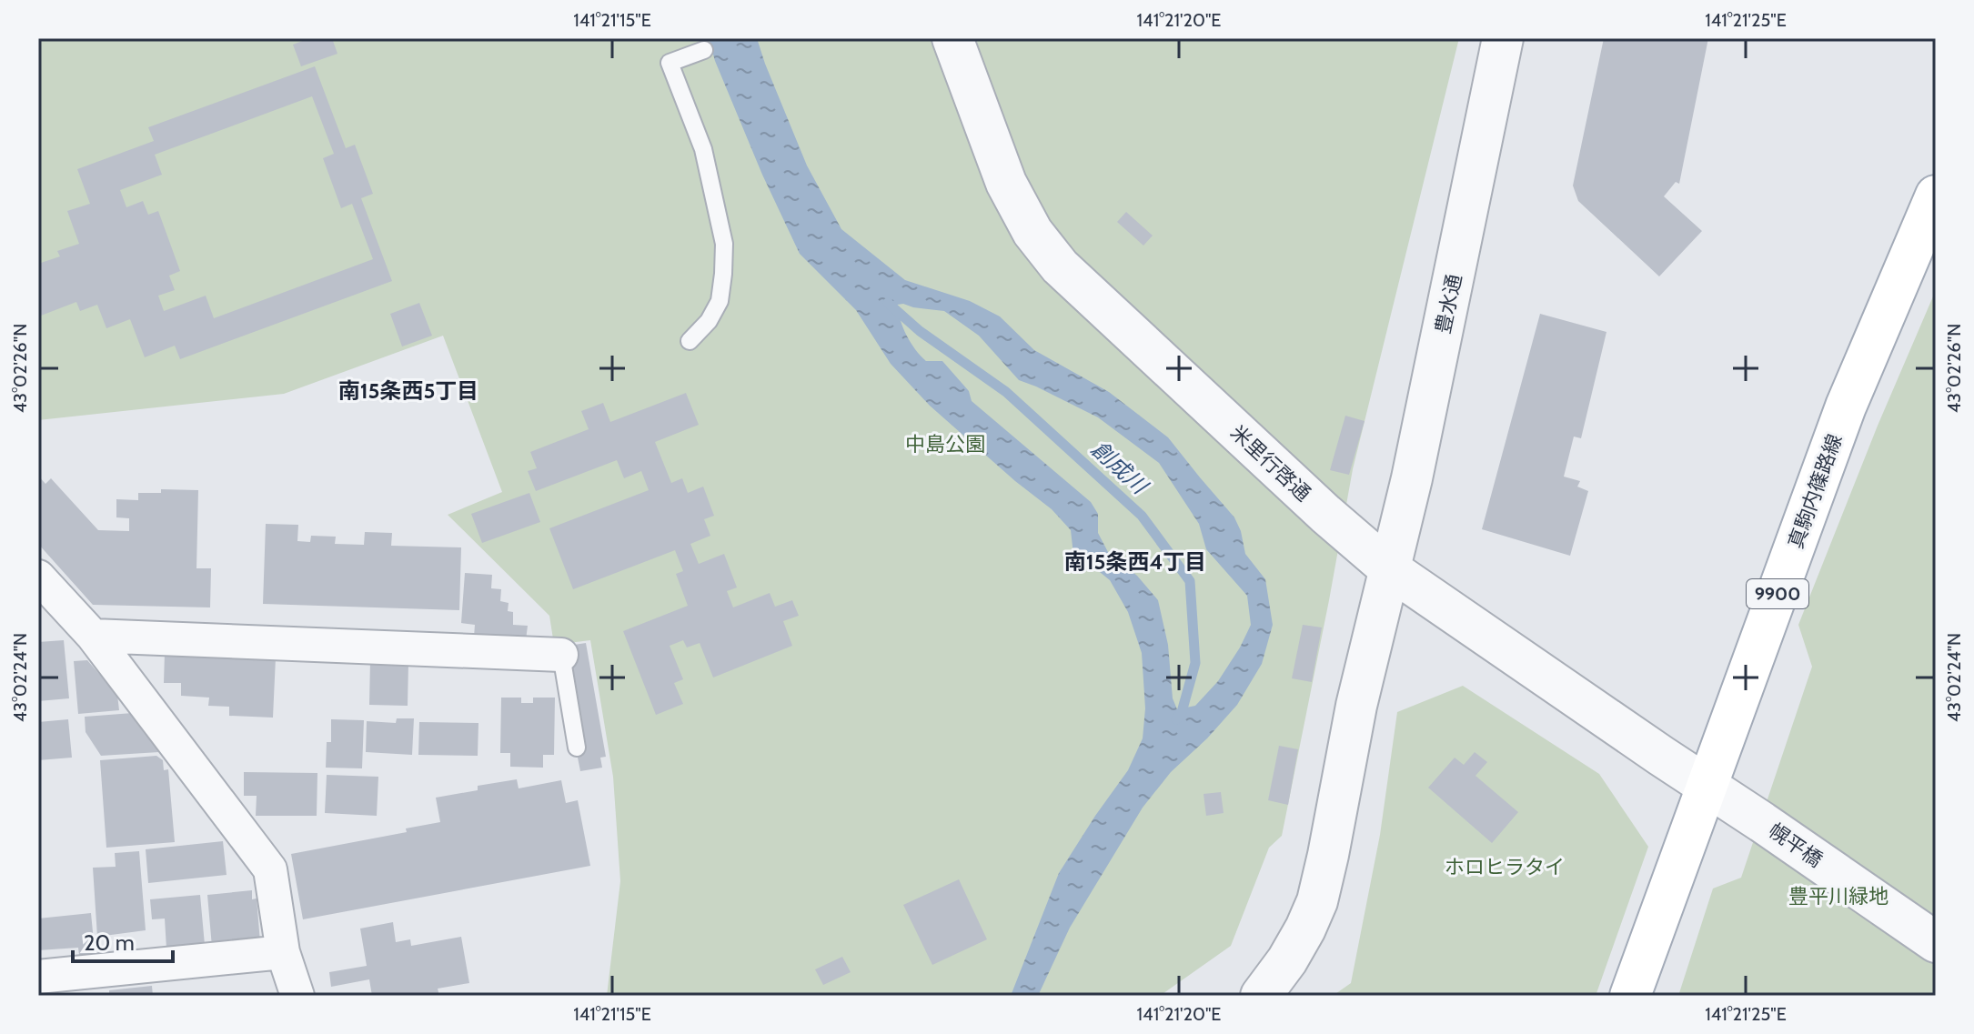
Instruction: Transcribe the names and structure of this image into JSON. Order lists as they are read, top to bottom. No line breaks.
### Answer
{"streets":{"main road":["真駒内篠路線","9900"],"street":["豊水通","米里行啓通","幌平橋"]},"crossings":[["豊水通","米里行啓通"],["米里行啓通","真駒内篠路線"],["米里行啓通","幌平橋"],["真駒内篠路線","幌平橋"]],"districts":["南15条西5丁目","南15条西4丁目"],"water":["創成川"],"parks":["中島公園","ホロヒラタイ","豊平川緑地"],"scale_bar":"20 m","coordinates":["141°21'15\"E","141°21'20\"E","141°21'25\"E","43°02'26\"N","43°02'24\"N"]}
